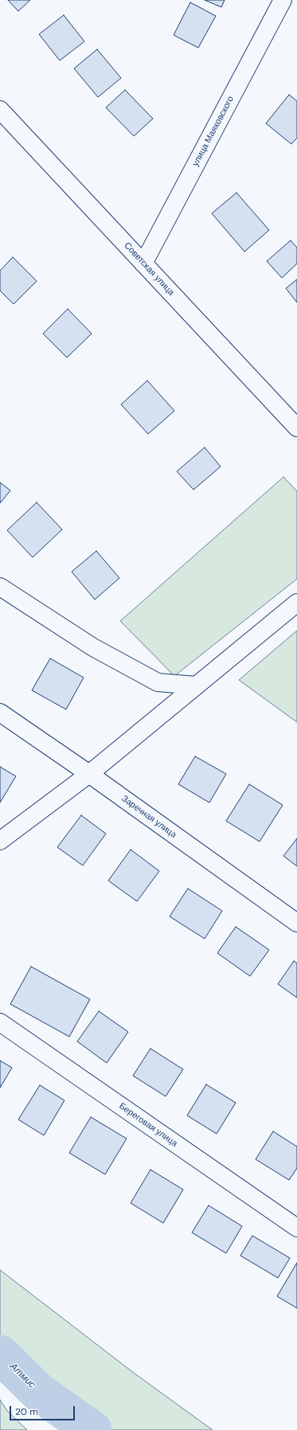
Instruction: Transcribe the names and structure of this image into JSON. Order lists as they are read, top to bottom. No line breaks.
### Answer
{"streets":{"street":["улица Маяковского","Советская улица","Заречная улица","Береговая улица"]},"crossings":[["улица Маяковского","Советская улица"]],"water":["Атмис"],"scale_bar":"20 m"}
